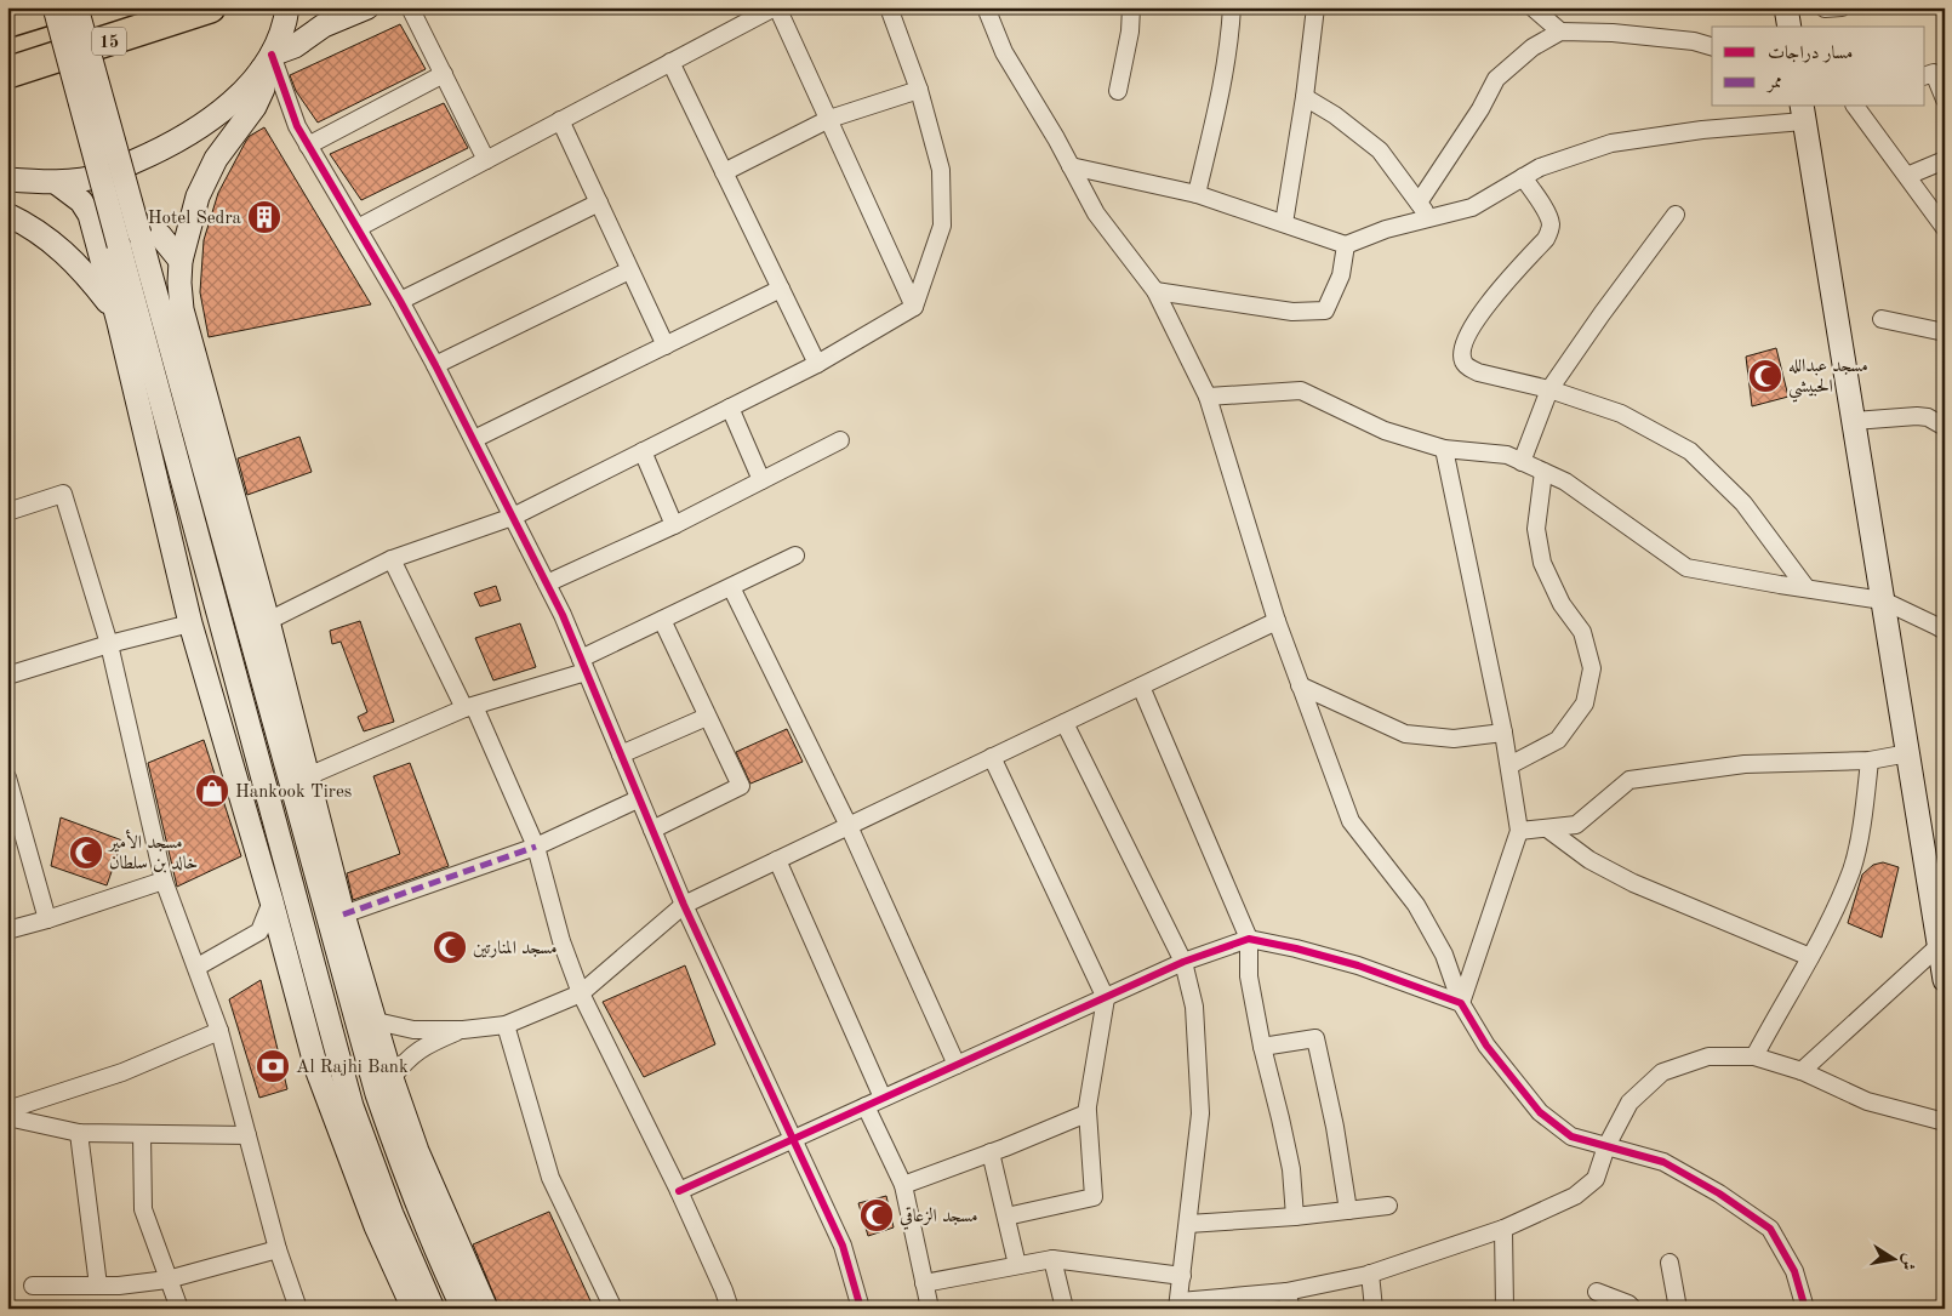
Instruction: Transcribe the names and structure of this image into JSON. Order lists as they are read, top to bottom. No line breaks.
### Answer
{"streets":{"highway":["15"]},"places":{"building":["Hotel Sedra"],"mosque":["مسجد عبدالله الحبيشي","مسجد الأمير خالد بن سلطان","مسجد المنارتين","مسجد الزعاقي"],"shop":["Hankook Tires"],"bank":["Al Rajhi Bank"]},"legend":["مسار دراجات","ممر"],"north":"right"}
